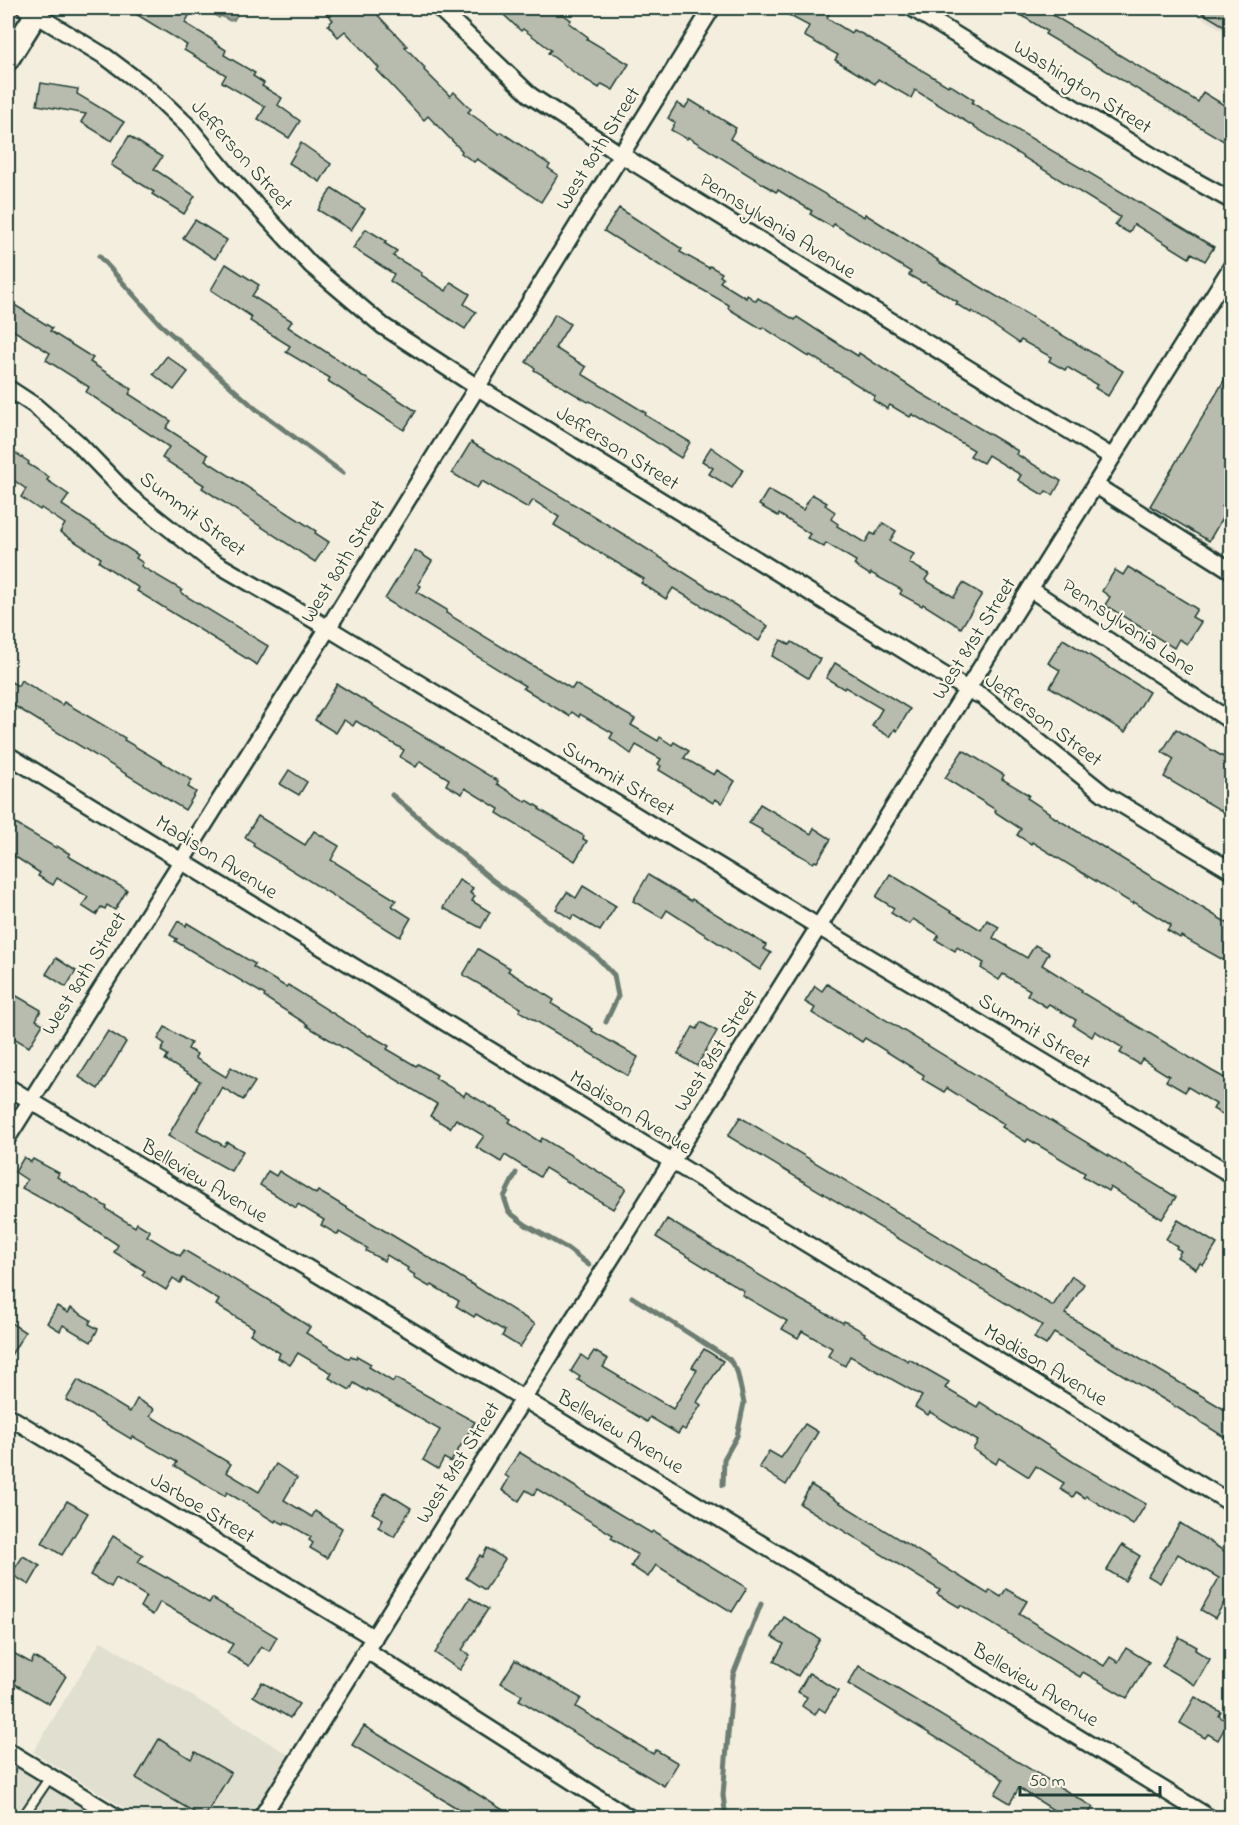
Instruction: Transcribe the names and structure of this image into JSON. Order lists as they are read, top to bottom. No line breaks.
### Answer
{"streets":{"street":["Washington Street","West 80th Street","Jefferson Street","Pennsylvania Avenue","Summit Street","Pennsylvania Lane","West 81st Street","Madison Avenue","Belleview Avenue","Jarboe Street"]},"crossings":[["West 80th Street","Jefferson Street"],["West 80th Street","Pennsylvania Avenue"],["West 80th Street","Summit Street"],["West 80th Street","Madison Avenue"],["West 80th Street","Belleview Avenue"],["Jefferson Street","West 81st Street"],["Pennsylvania Avenue","West 81st Street"],["Summit Street","West 81st Street"],["Pennsylvania Lane","West 81st Street"],["West 81st Street","Madison Avenue"],["West 81st Street","Belleview Avenue"],["West 81st Street","Jarboe Street"]],"scale_bar":"50 m"}
